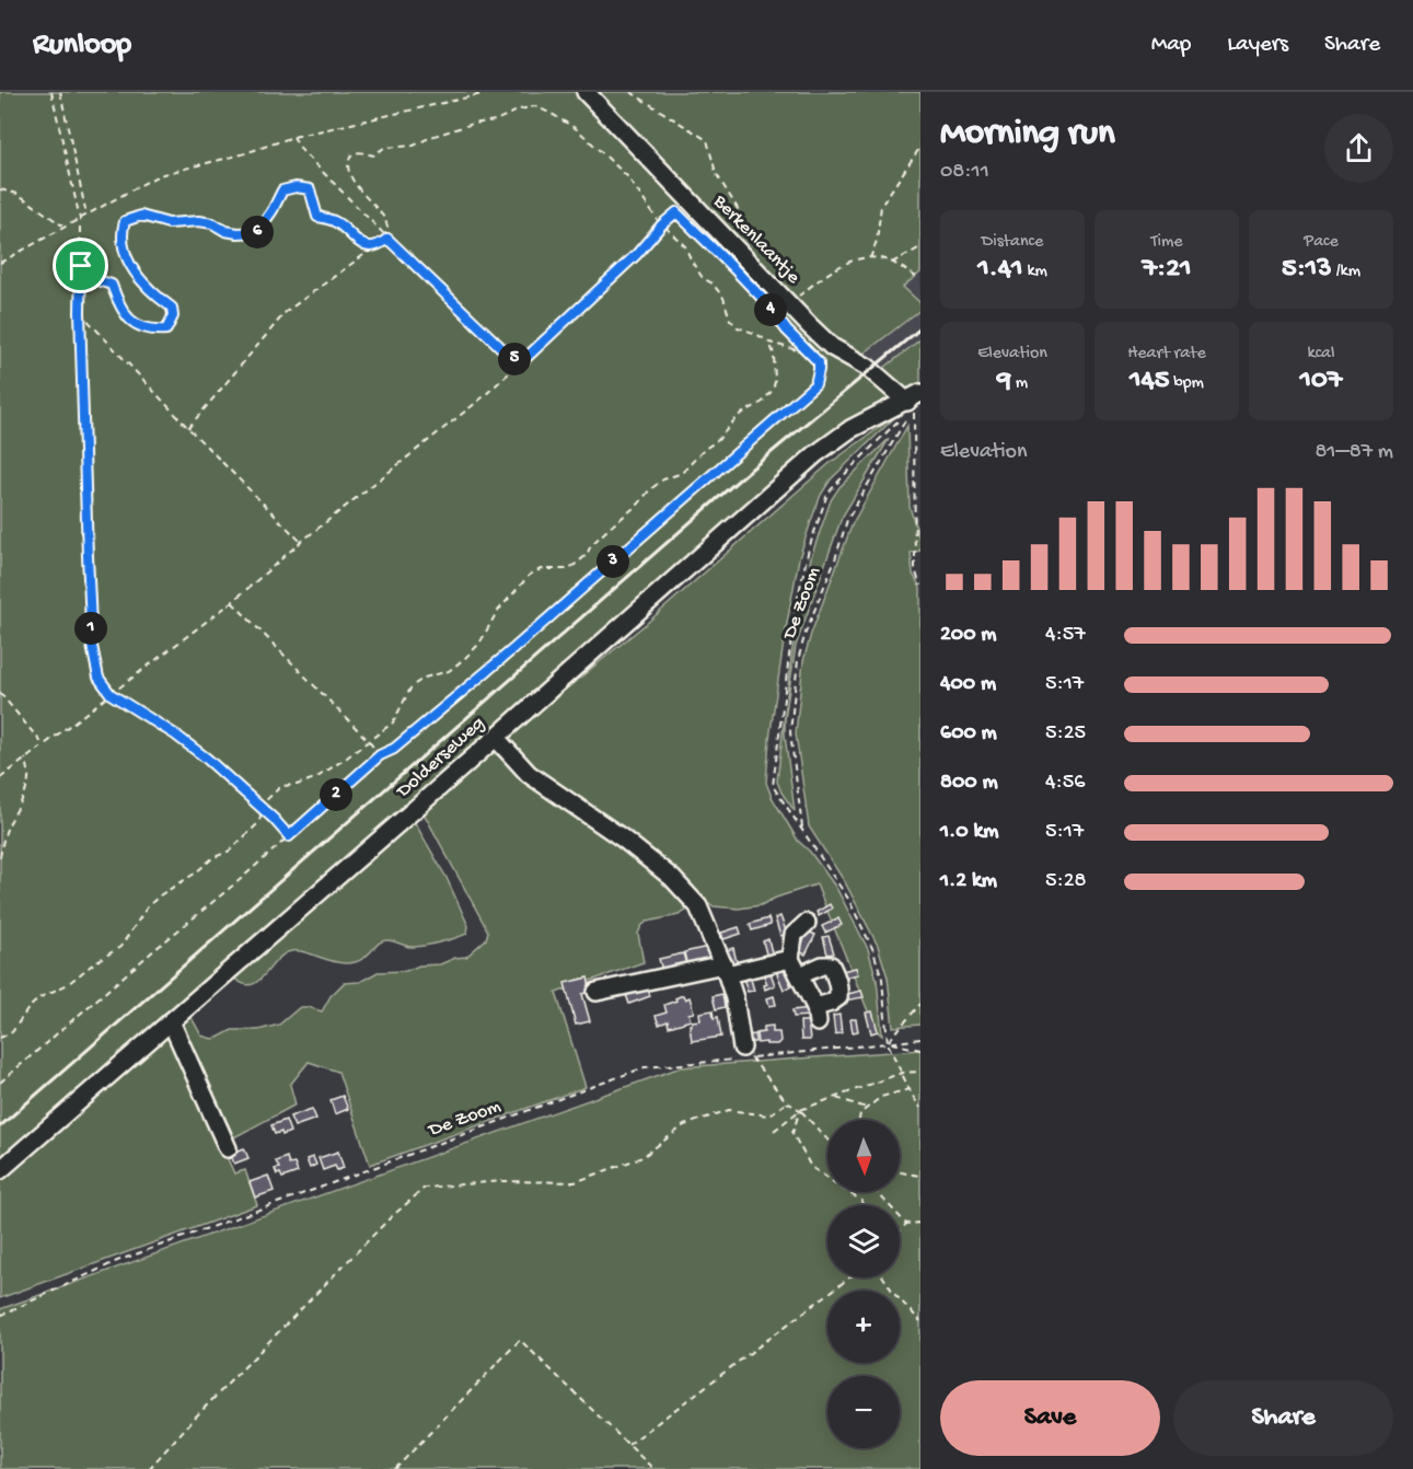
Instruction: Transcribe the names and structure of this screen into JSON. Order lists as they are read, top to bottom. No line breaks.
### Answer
{"streets":{"street":["Berkenlaantje","Dolderseweg"],"path":["De Zoom"]},"crossings":[["Berkenlaantje","De Zoom"],["Berkenlaantje","Dolderseweg"],["De Zoom","Dolderseweg"]],"north":"bottom","page":{"header":"Runloop","nav":["Map","Layers","Share"],"heading":["Morning run","08:11"],"stats":[["Distance","1.41 km"],["Time","7:21"],["Pace","5:13 /km"],["Elevation","9 m"],["Heart rate","145 bpm"],["kcal","107"]],"pins":["6","4","5","3","1","2"],"chart":["Elevation","81–87 m"],"list":[{"name":"200 m","note":"4:57"},{"name":"400 m","note":"5:17"},{"name":"600 m","note":"5:25"},{"name":"800 m","note":"4:56"},{"name":"1.0 km","note":"5:17"},{"name":"1.2 km","note":"5:28"}],"map_buttons":["+","−"],"buttons":["Save","Share"]}}
